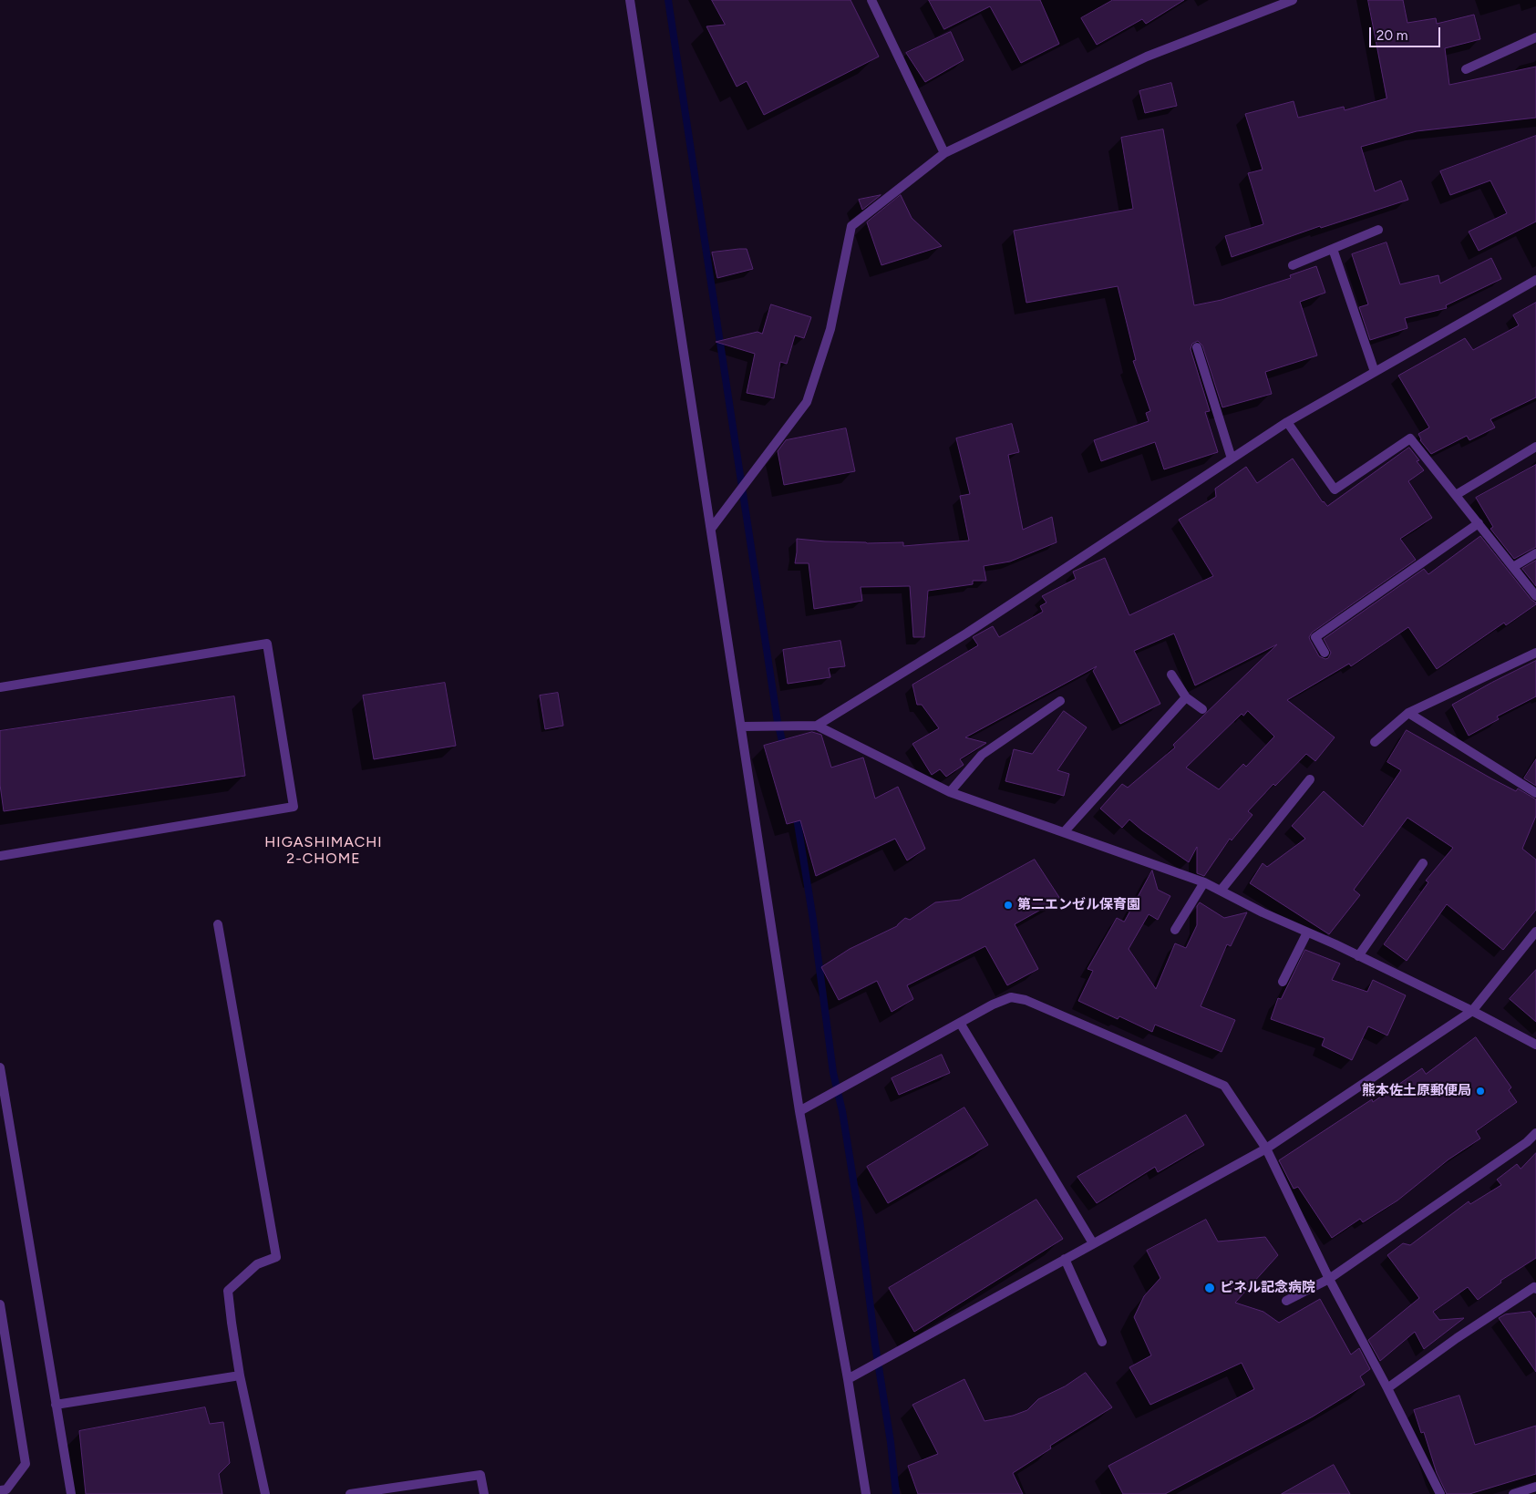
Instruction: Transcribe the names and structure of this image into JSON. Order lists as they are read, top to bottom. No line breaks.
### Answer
{"districts":["HIGASHIMACHI 2-CHOME"],"places":["第二エンゼル保育園","熊本佐土原郵便局","ピネル記念病院"],"scale_bar":"20 m"}
